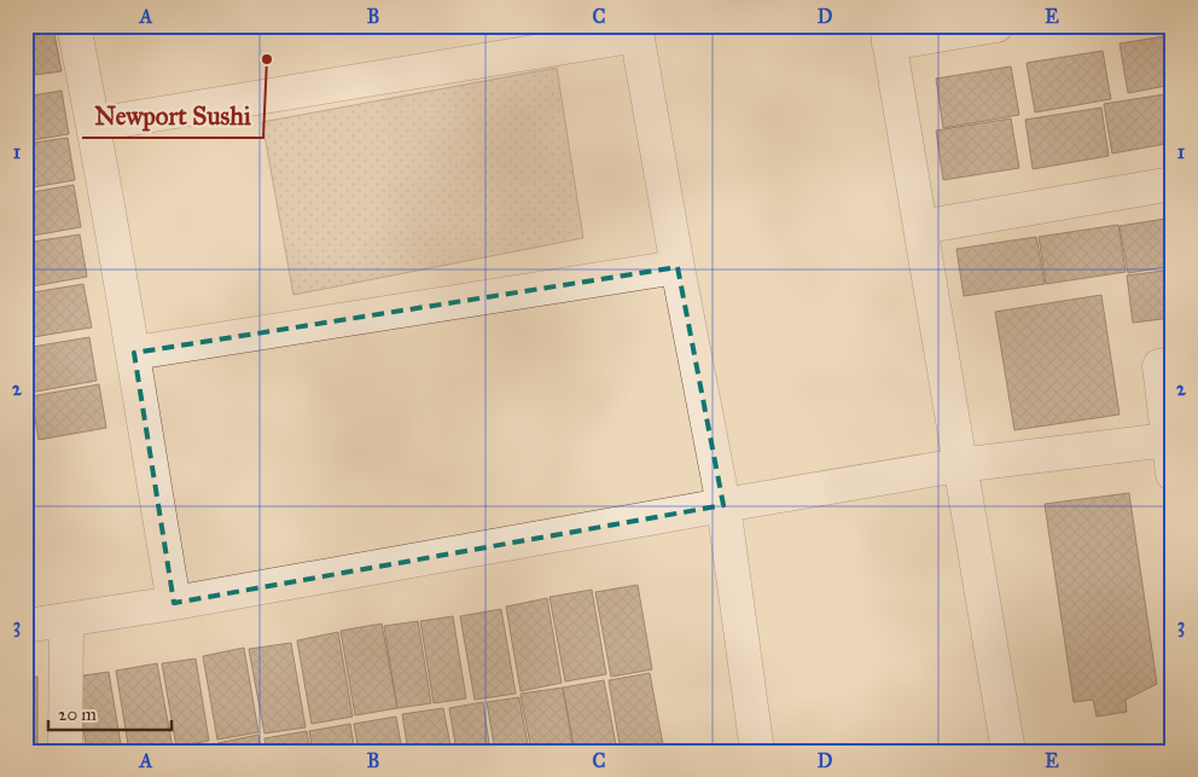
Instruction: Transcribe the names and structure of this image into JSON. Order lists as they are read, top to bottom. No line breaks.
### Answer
{"places":["Newport Sushi"],"scale_bar":"20 m","grid":{"columns":["A","B","C","D","E"],"rows":["1","2","3"]}}
